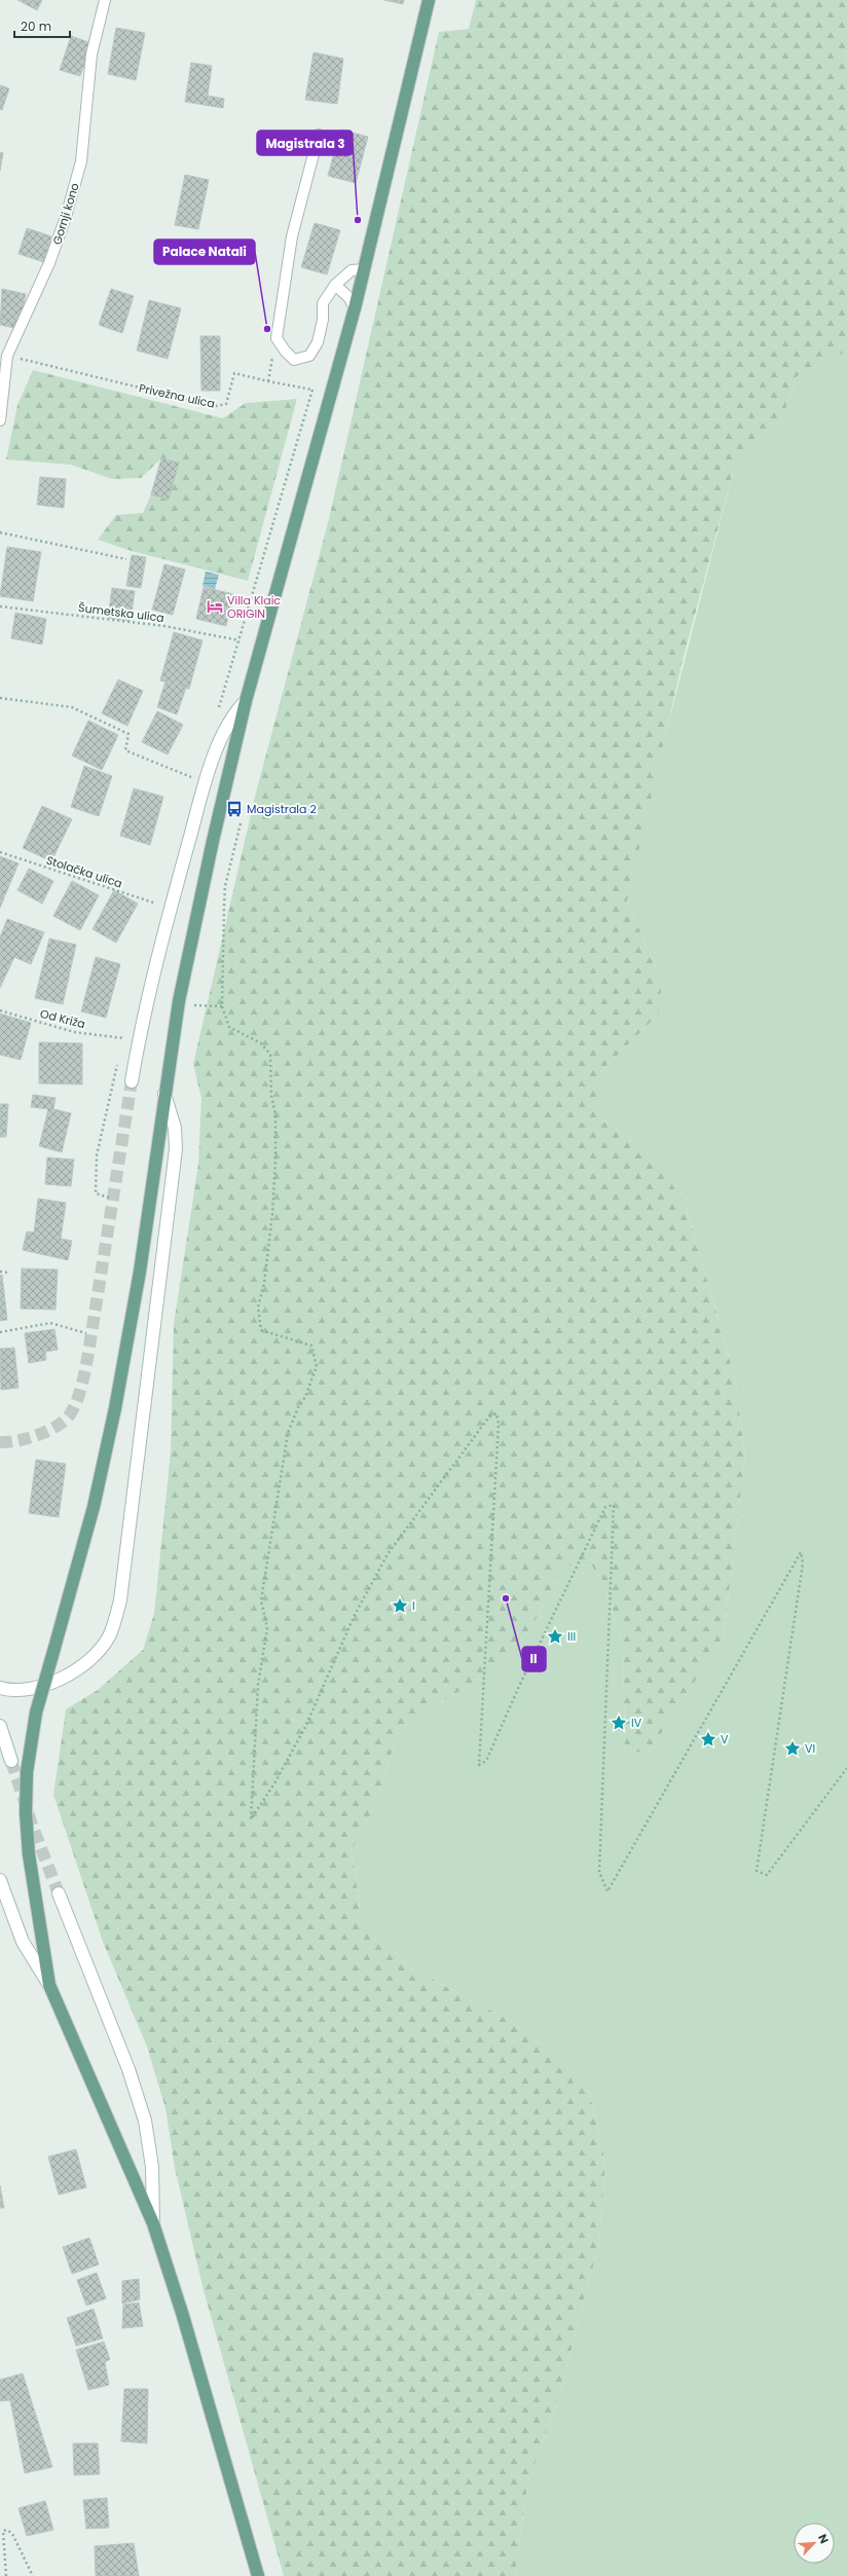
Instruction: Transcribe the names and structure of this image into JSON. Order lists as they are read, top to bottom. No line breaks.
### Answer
{"streets":{"lane":["Gornji kono"],"path":["Privežna ulica","Šumetska ulica","Stolačka ulica","Od Križa"]},"crossings":[["Gornji kono","Privežna ulica"],["Privežna ulica","Šumetska ulica"]],"places":{"other":["Magistrala 3","Palace Natali","II"],"hotel":["Villa Klaic ORIGIN"],"bus stop":["Magistrala 2"],"place":["I","III","IV","V","VI"]},"scale_bar":"20 m","north":"top right"}
